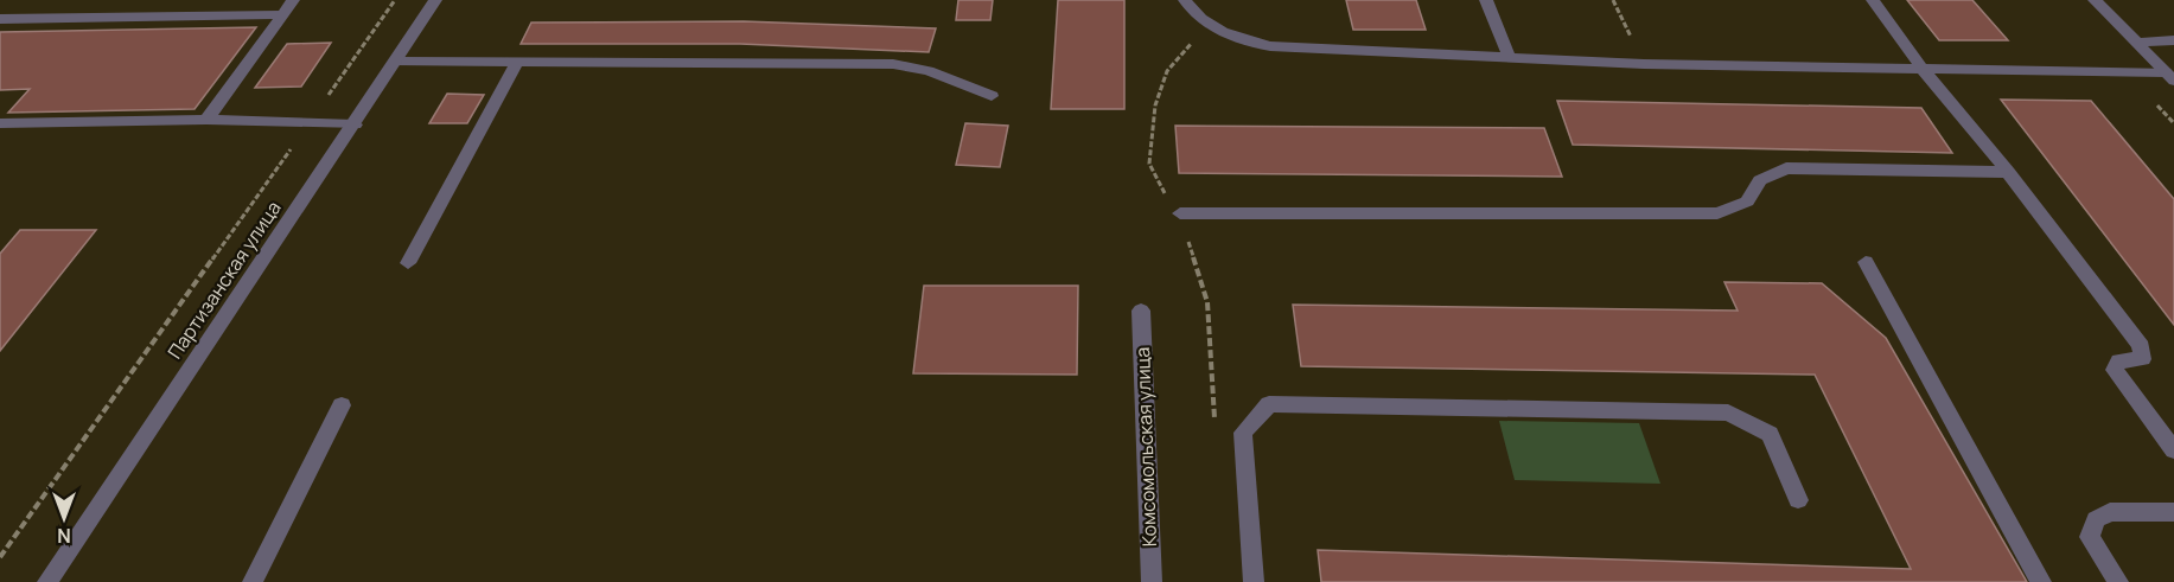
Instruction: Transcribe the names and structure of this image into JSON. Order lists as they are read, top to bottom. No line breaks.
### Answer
{"streets":{"street":["Партизанская улица","Комсомольская улица"]},"north":"bottom"}
